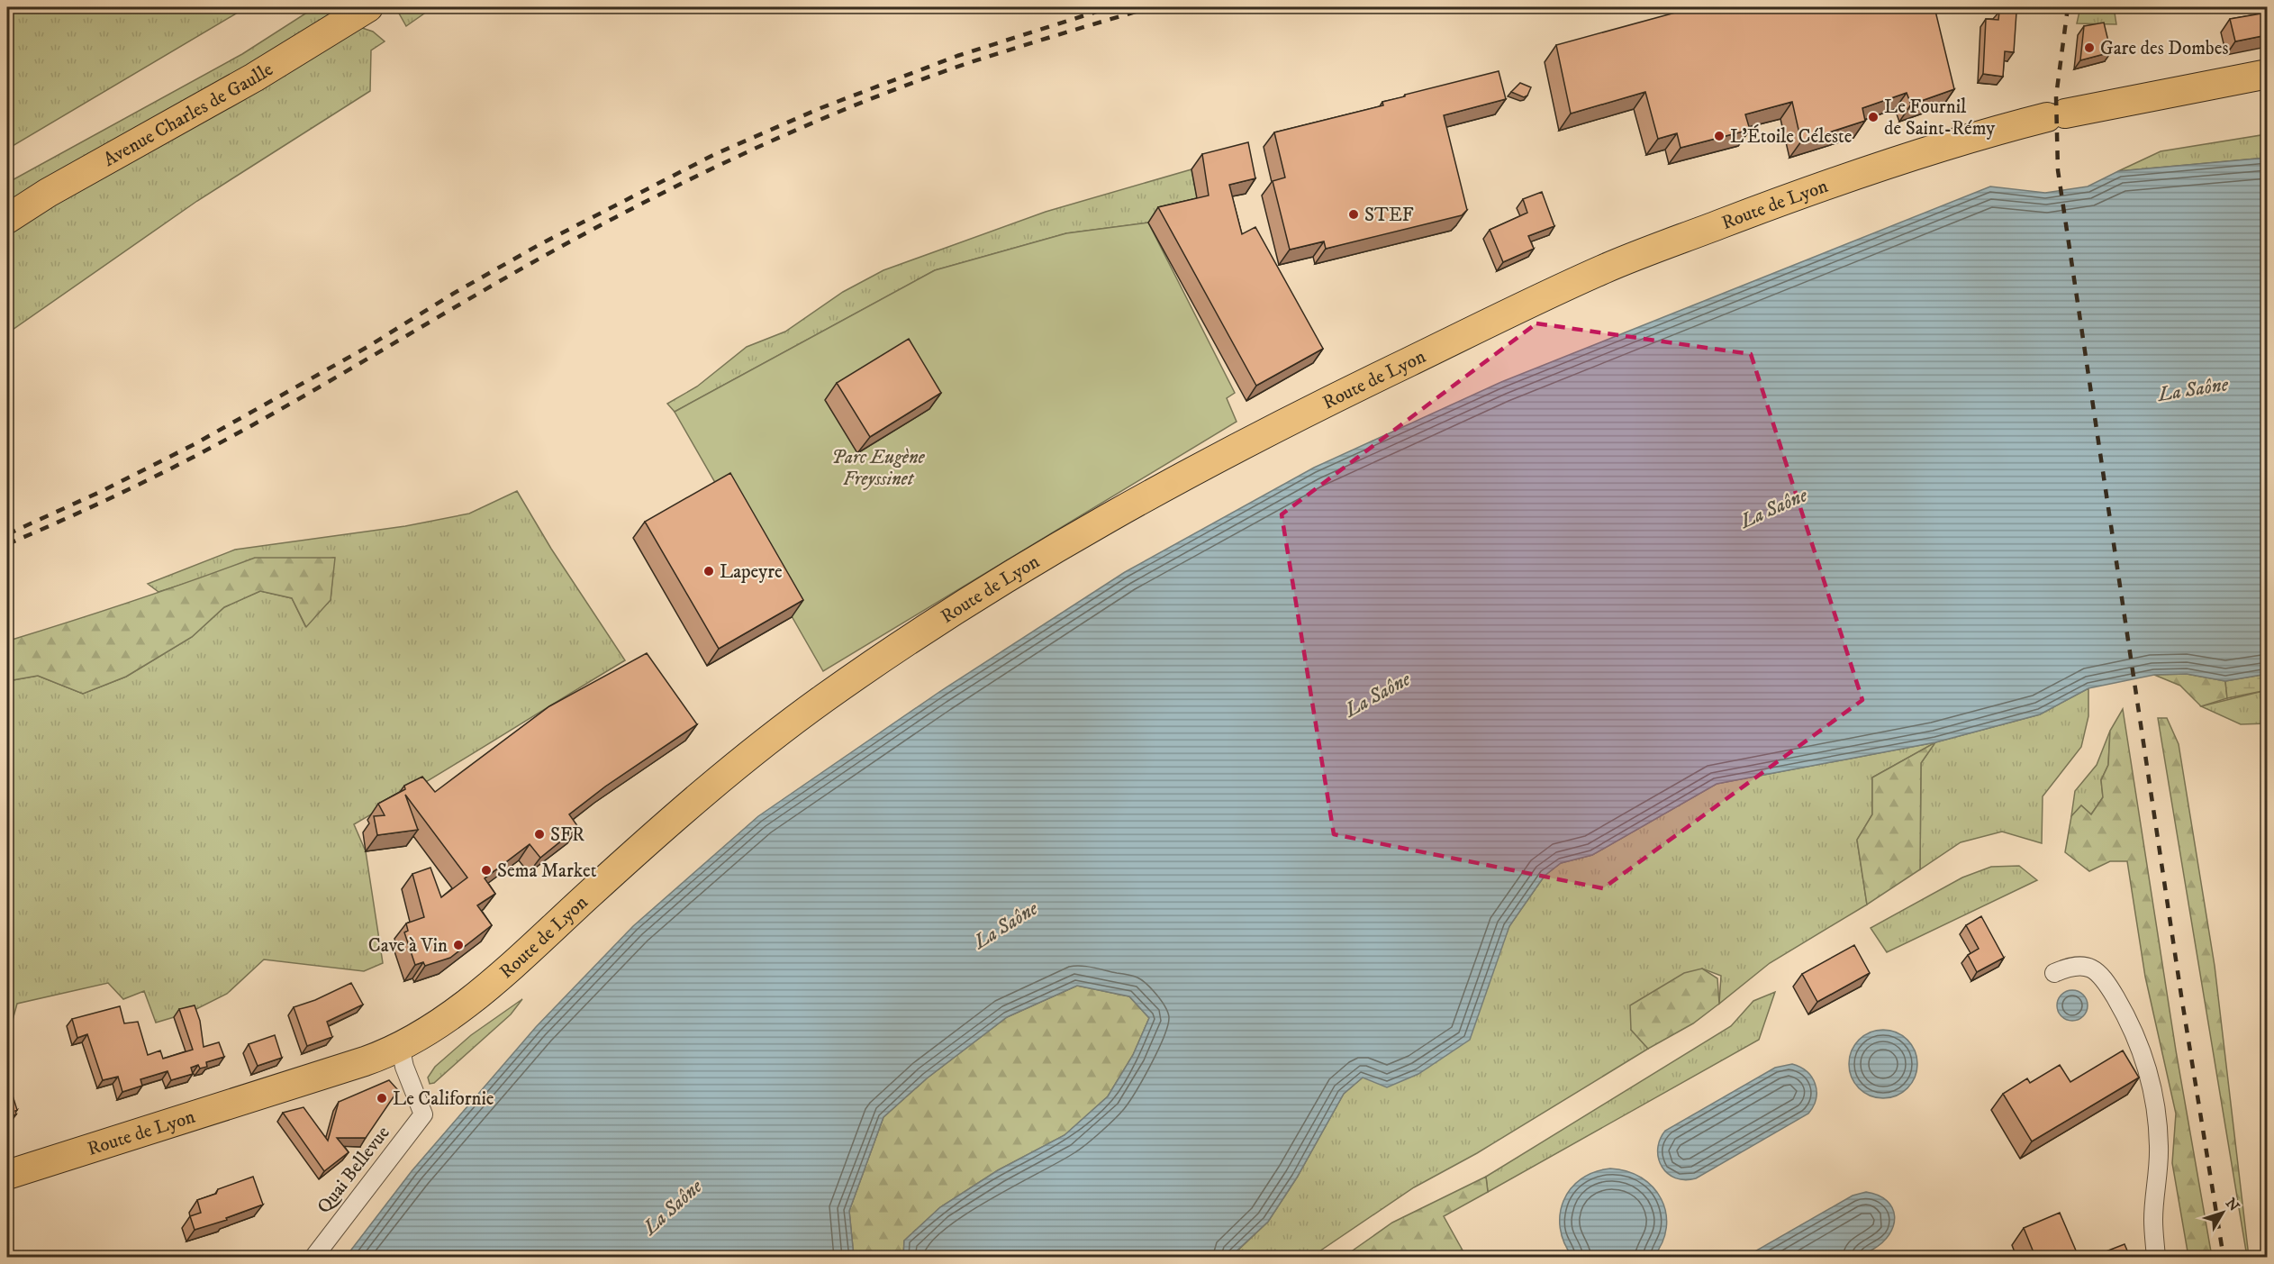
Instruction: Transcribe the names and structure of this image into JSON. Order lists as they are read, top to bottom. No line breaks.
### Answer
{"streets":{"main road":["Avenue Charles de Gaulle","Route de Lyon"],"street":["Quai Bellevue"]},"crossings":[["Route de Lyon","Quai Bellevue"]],"water":["La Saône"],"parks":["Parc Eugène Freyssinet"],"places":["Gare des Dombes","Le Fournil de Saint-Rémy","L'Étoile Céleste","STEF","Lapeyre","SFR","Sema Market","Cave à Vin","Le Californie"],"north":"top right"}
